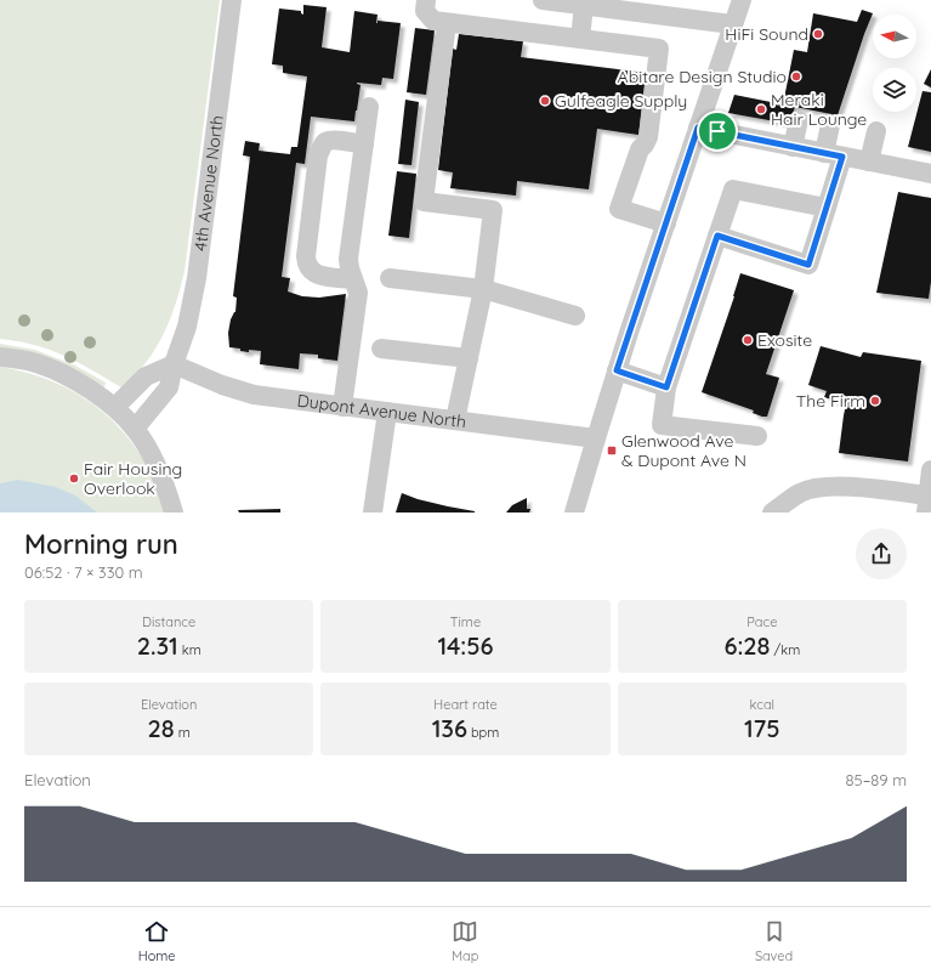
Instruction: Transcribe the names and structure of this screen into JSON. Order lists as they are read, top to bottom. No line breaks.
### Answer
{"streets":{"street":["4th Avenue North","Dupont Avenue North"]},"crossings":[["4th Avenue North","Dupont Avenue North"]],"places":{"other":["HiFi Sound","Abitare Design Studio","Gulfeagle Supply","Meraki Hair Lounge","Exosite","The Firm","Fair Housing Overlook"],"transit":["Glenwood Ave & Dupont Ave N"]},"north":"left","page":{"heading":["Morning run","06:52 · 7 × 330 m"],"stats":[["Distance","2.31 km"],["Time","14:56"],["Pace","6:28 /km"],["Elevation","28 m"],["Heart rate","136 bpm"],["kcal","175"]],"chart":["Elevation","85–89 m"],"tabs":["Home","Map","Saved"]}}
